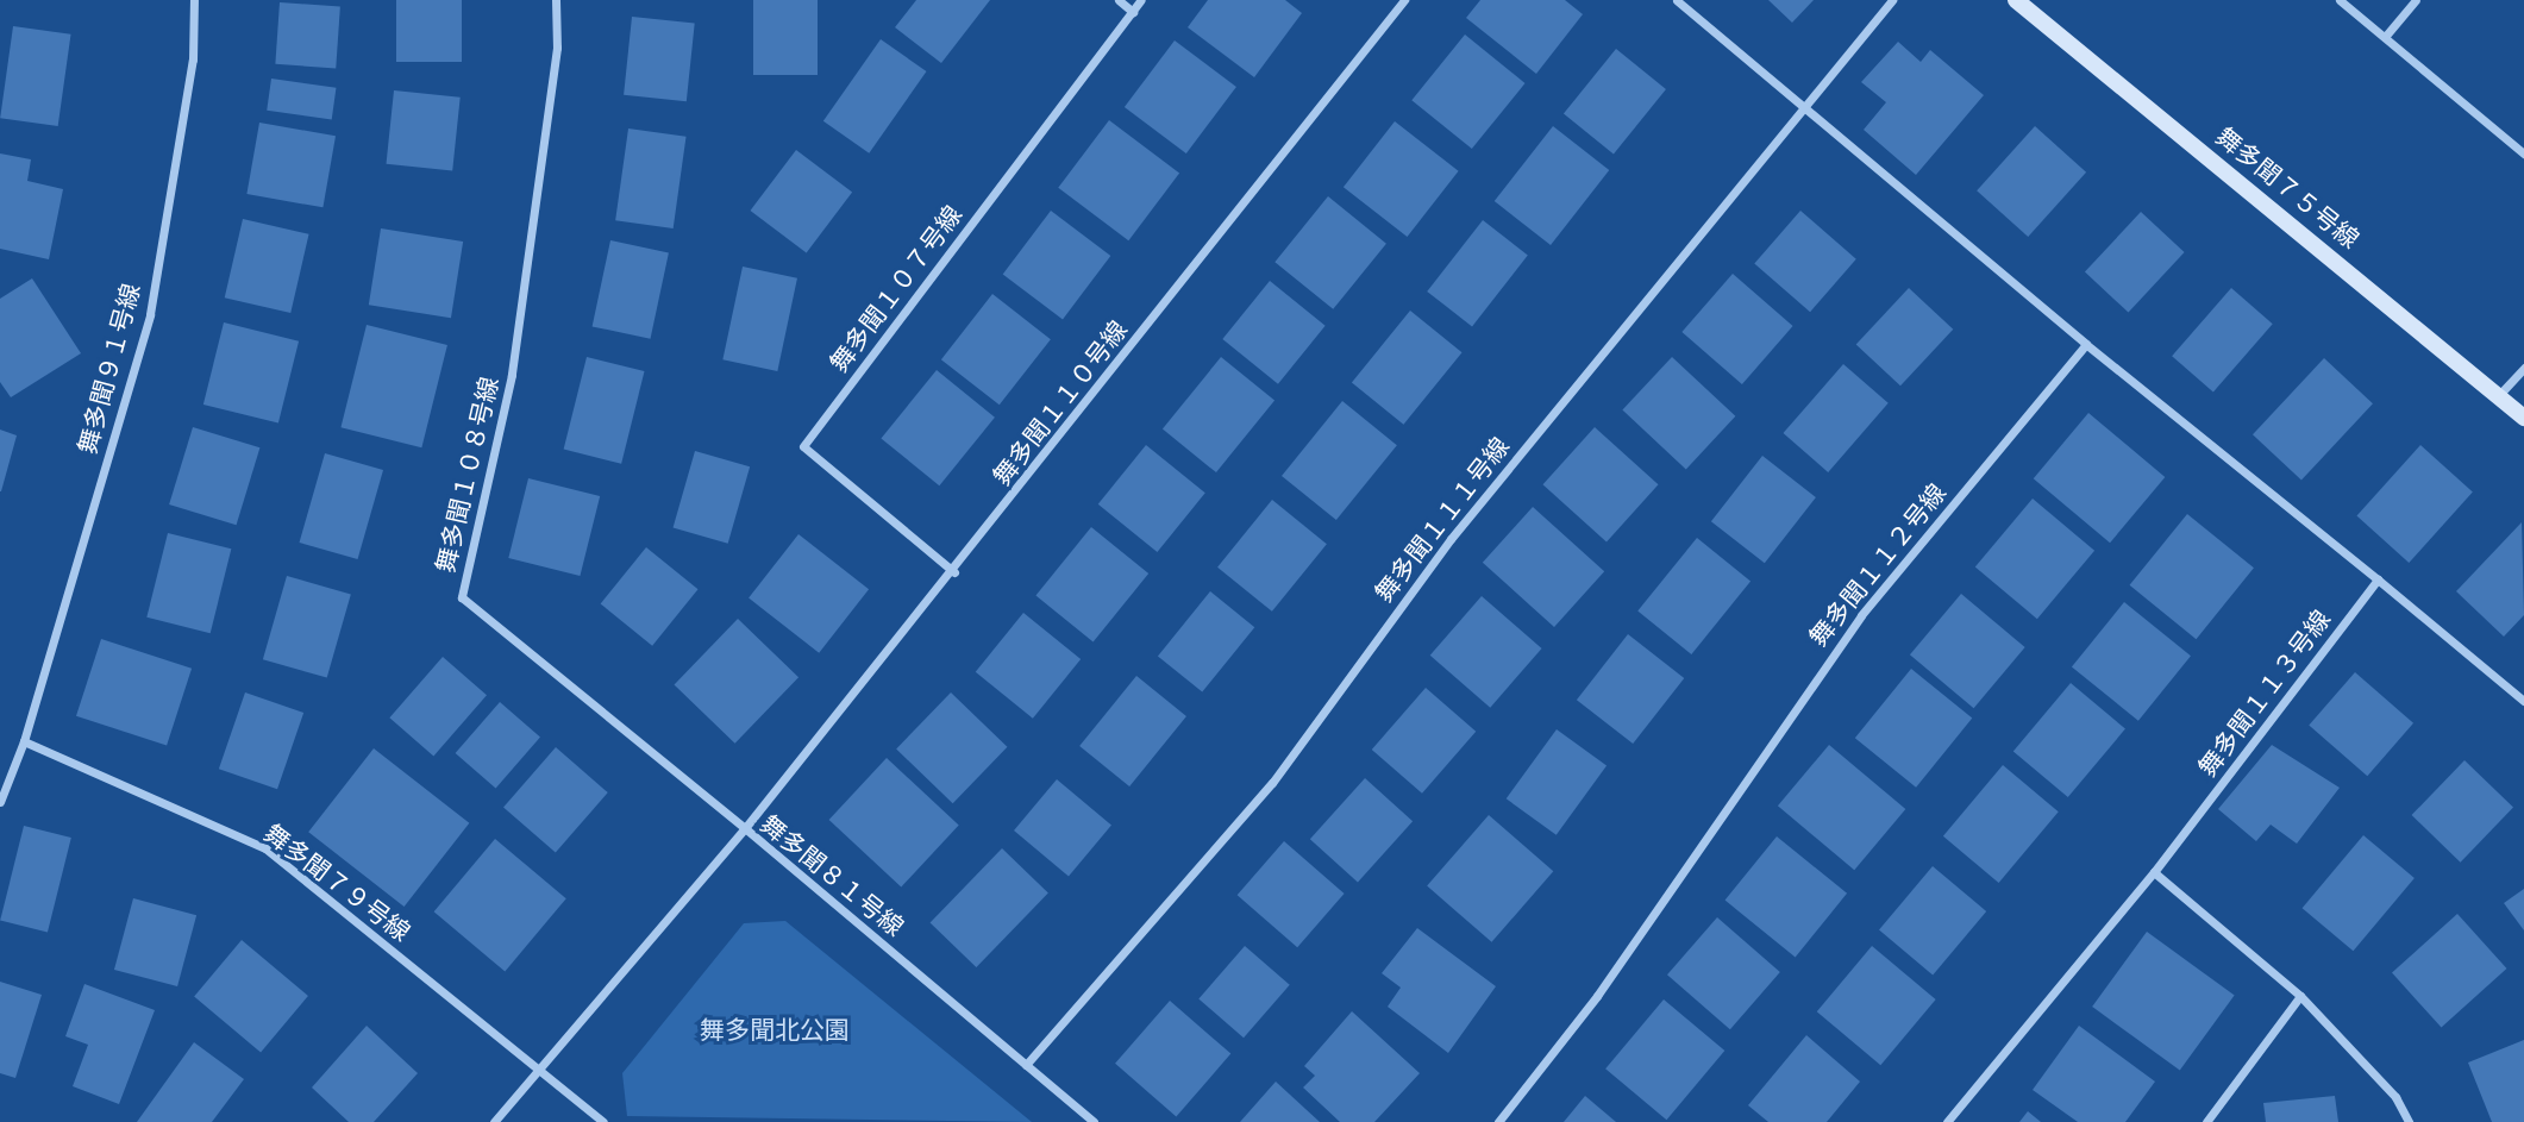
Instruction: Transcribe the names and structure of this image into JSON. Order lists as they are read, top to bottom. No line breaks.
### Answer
{"streets":{"street":["舞多聞７５号線","舞多聞１０７号線","舞多聞９１号線","舞多聞１１０号線","舞多聞１０８号線","舞多聞１１１号線","舞多聞１１２号線","舞多聞１１３号線","舞多聞８１号線","舞多聞７９号線"]},"crossings":[["舞多聞１０７号線","舞多聞１１０号線"],["舞多聞９１号線","舞多聞７９号線"],["舞多聞１１０号線","舞多聞１０８号線"],["舞多聞１１０号線","舞多聞８１号線"],["舞多聞１０８号線","舞多聞８１号線"],["舞多聞１１１号線","舞多聞８１号線"],["舞多聞８１号線","舞多聞７９号線"]],"parks":["舞多聞北公園"]}
